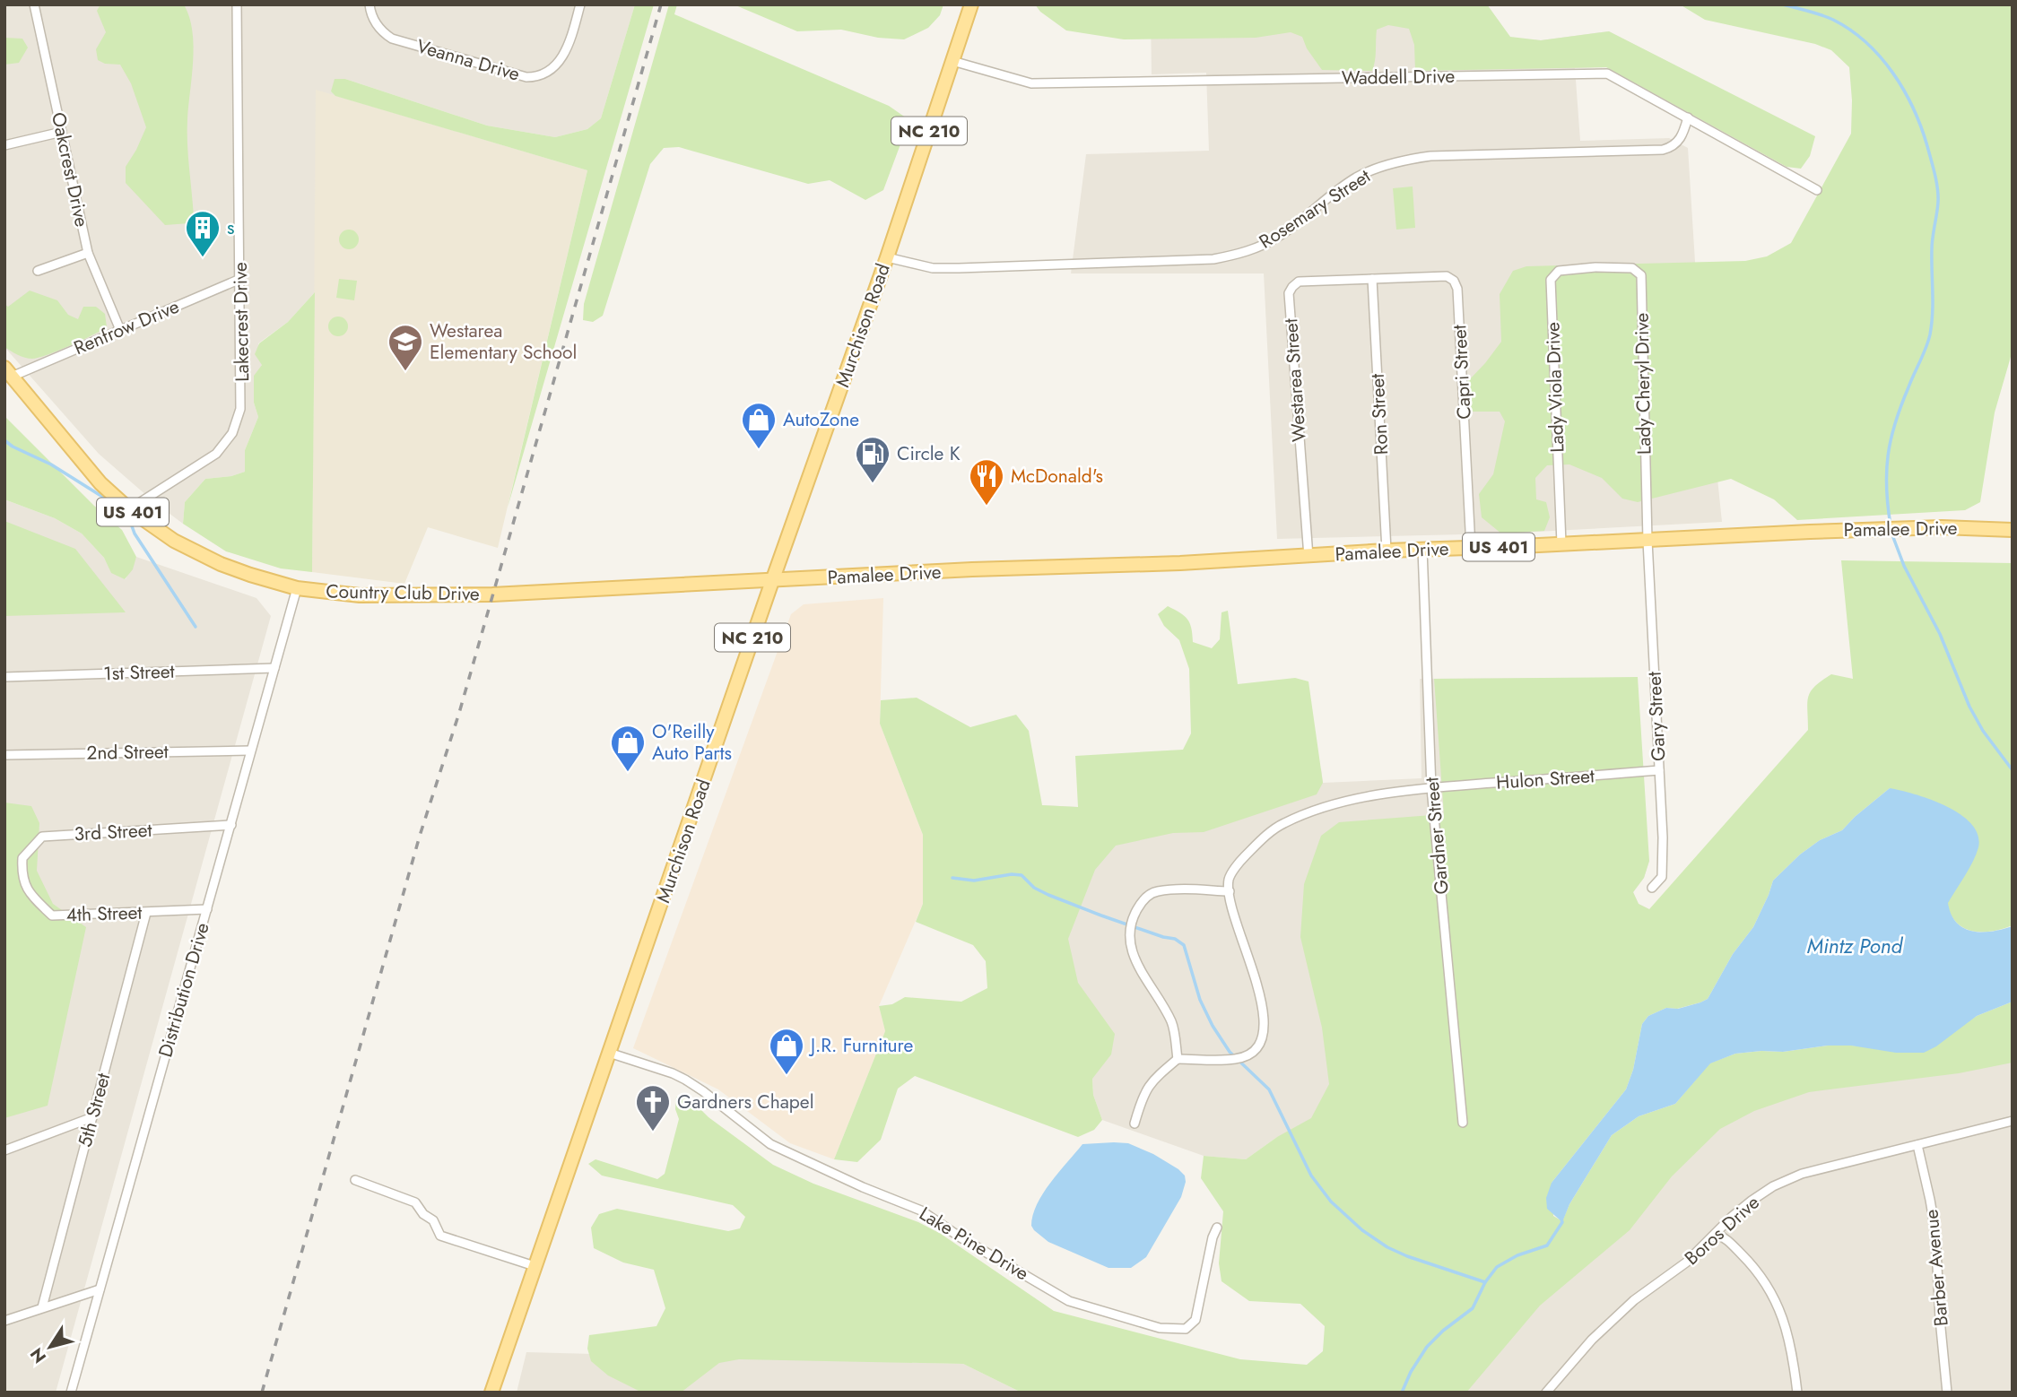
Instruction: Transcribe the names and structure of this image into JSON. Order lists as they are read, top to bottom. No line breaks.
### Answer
{"streets":{"main road":["NC 210","Murchison Road","US 401","Pamalee Drive","Country Club Drive"],"street":["Veanna Drive","Waddell Drive","Oakcrest Drive","Rosemary Street","Lakecrest Drive","Renfrow Drive","Capri Street","Westarea Street","Lady Cheryl Drive","Lady Viola Drive","Ron Street","1st Street","Gary Street","2nd Street","Hulon Street","3rd Street","Gardner Street","4th Street","Distribution Drive","5th Street","Boros Drive","Lake Pine Drive","Barber Avenue"]},"crossings":[["Waddell Drive","Rosemary Street"],["Waddell Drive","Murchison Road"],["Oakcrest Drive","Renfrow Drive"],["Rosemary Street","Murchison Road"],["Lakecrest Drive","Renfrow Drive"],["Lakecrest Drive","Country Club Drive"],["Murchison Road","Pamalee Drive"],["Murchison Road","Country Club Drive"],["Murchison Road","Lake Pine Drive"],["Renfrow Drive","Country Club Drive"],["Capri Street","Westarea Street"],["Capri Street","Ron Street"],["Capri Street","Pamalee Drive"],["Westarea Street","Ron Street"],["Westarea Street","Pamalee Drive"],["Lady Cheryl Drive","Lady Viola Drive"],["Lady Cheryl Drive","Pamalee Drive"],["Lady Cheryl Drive","Gary Street"],["Lady Viola Drive","Pamalee Drive"],["Ron Street","Pamalee Drive"],["Pamalee Drive","Country Club Drive"],["Pamalee Drive","Gary Street"],["Pamalee Drive","Gardner Street"],["Country Club Drive","Distribution Drive"],["1st Street","Distribution Drive"],["Gary Street","Hulon Street"],["2nd Street","Distribution Drive"],["Hulon Street","Gardner Street"],["3rd Street","4th Street"],["3rd Street","Distribution Drive"],["4th Street","Distribution Drive"],["4th Street","5th Street"],["Boros Drive","Barber Avenue"]],"water":["Mintz Pond"],"places":{"building":["s"],"school or university":["Westarea Elementary School"],"shop":["AutoZone","O'Reilly Auto Parts","J.R. Furniture"],"fuel station":["Circle K"],"restaurant":["McDonald's"],"church":["Gardners Chapel"]},"north":"bottom left"}
